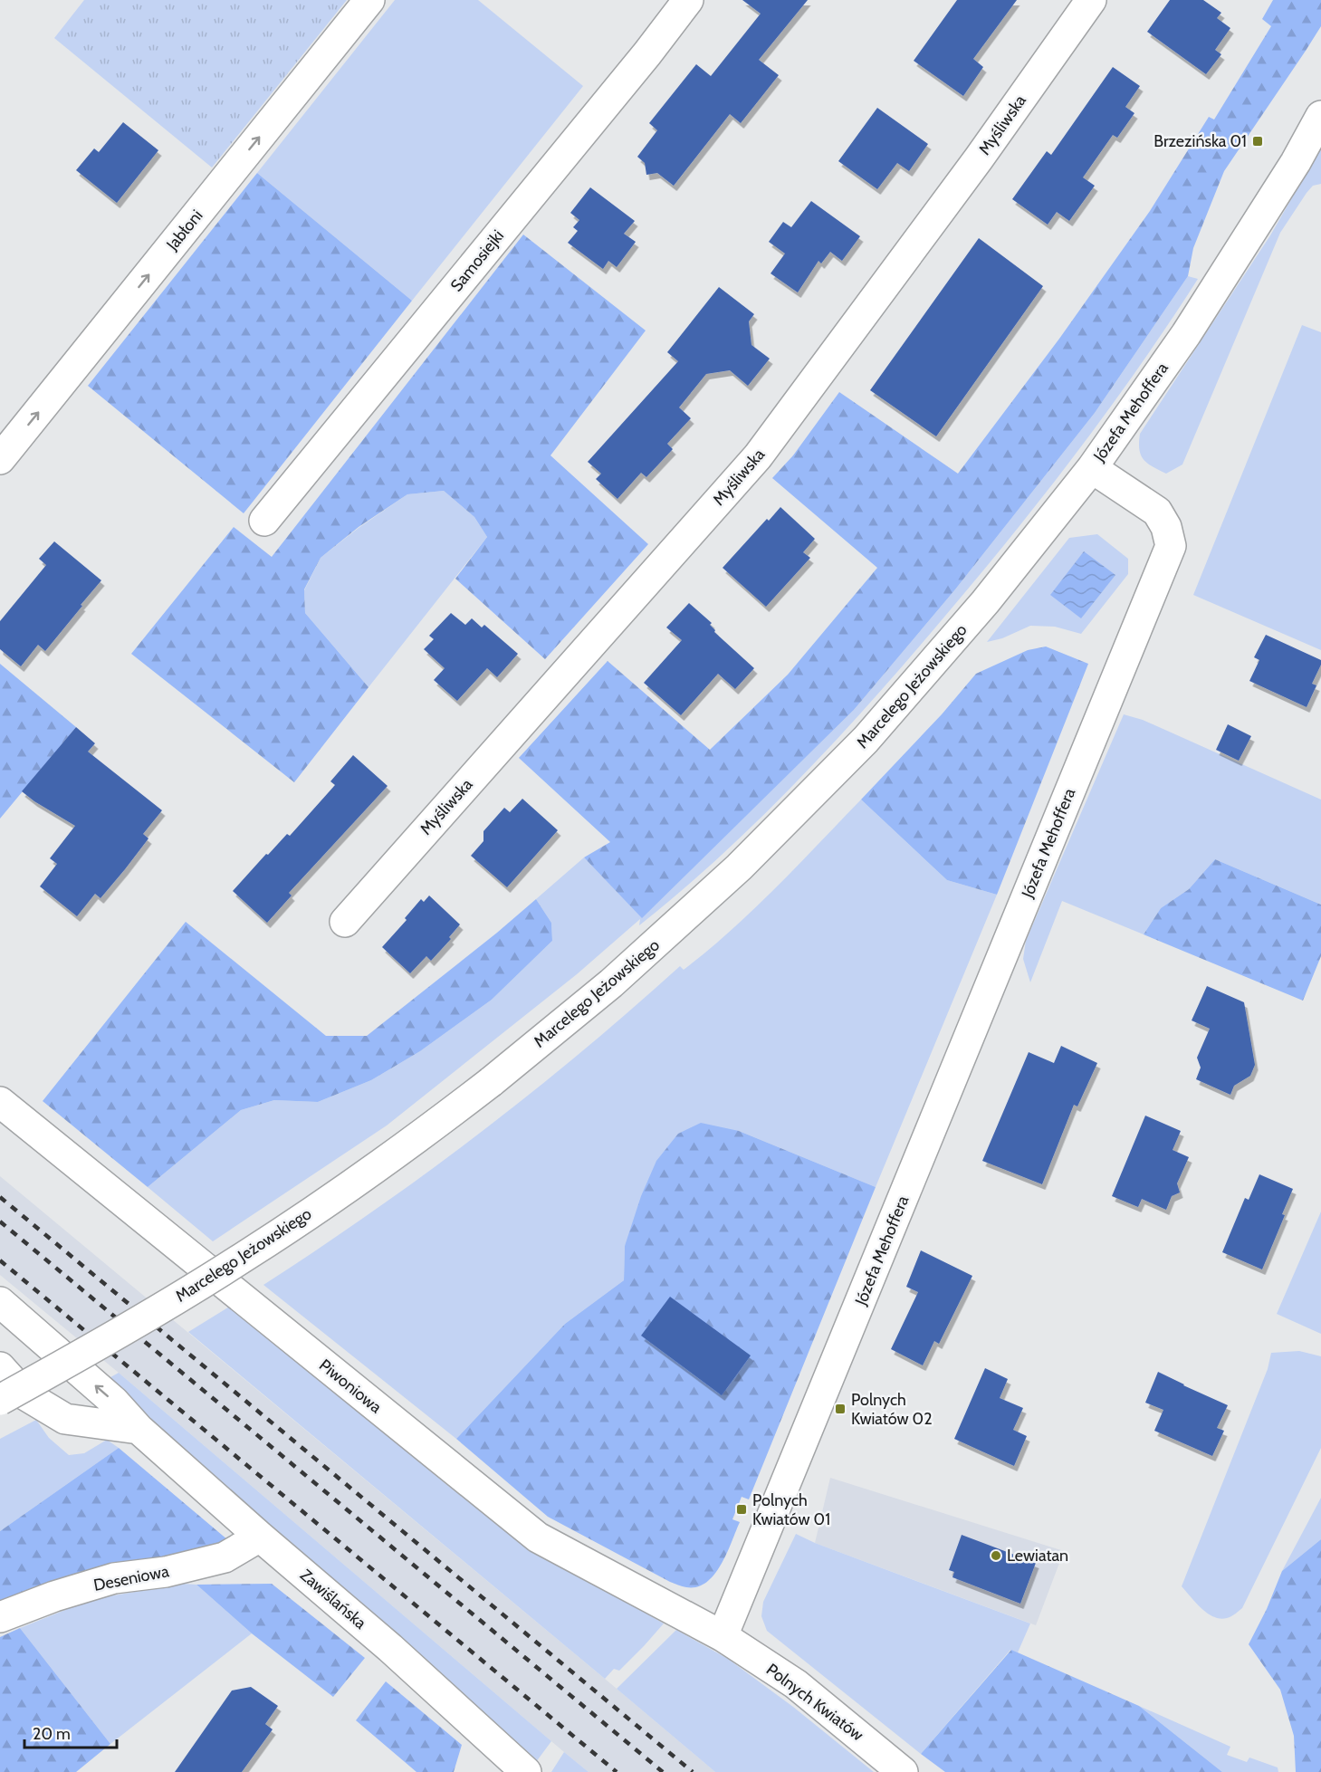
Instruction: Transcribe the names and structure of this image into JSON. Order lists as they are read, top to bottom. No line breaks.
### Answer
{"streets":{"street":["Myśliwska","Jabłoni","Samosiejki","Józefa Mehoffera","Marcelego Jeżowskiego","Piwoniowa","Deseniowa","Zawiślańska","Polnych Kwiatów"]},"crossings":[["Józefa Mehoffera","Marcelego Jeżowskiego"],["Józefa Mehoffera","Piwoniowa"],["Józefa Mehoffera","Polnych Kwiatów"],["Piwoniowa","Polnych Kwiatów"],["Deseniowa","Zawiślańska"]],"one_way":["Jabłoni"],"places":{"transit":["Brzezińska 01","Polnych Kwiatów 02","Polnych Kwiatów 01"],"other":["Lewiatan"]},"scale_bar":"20 m"}
